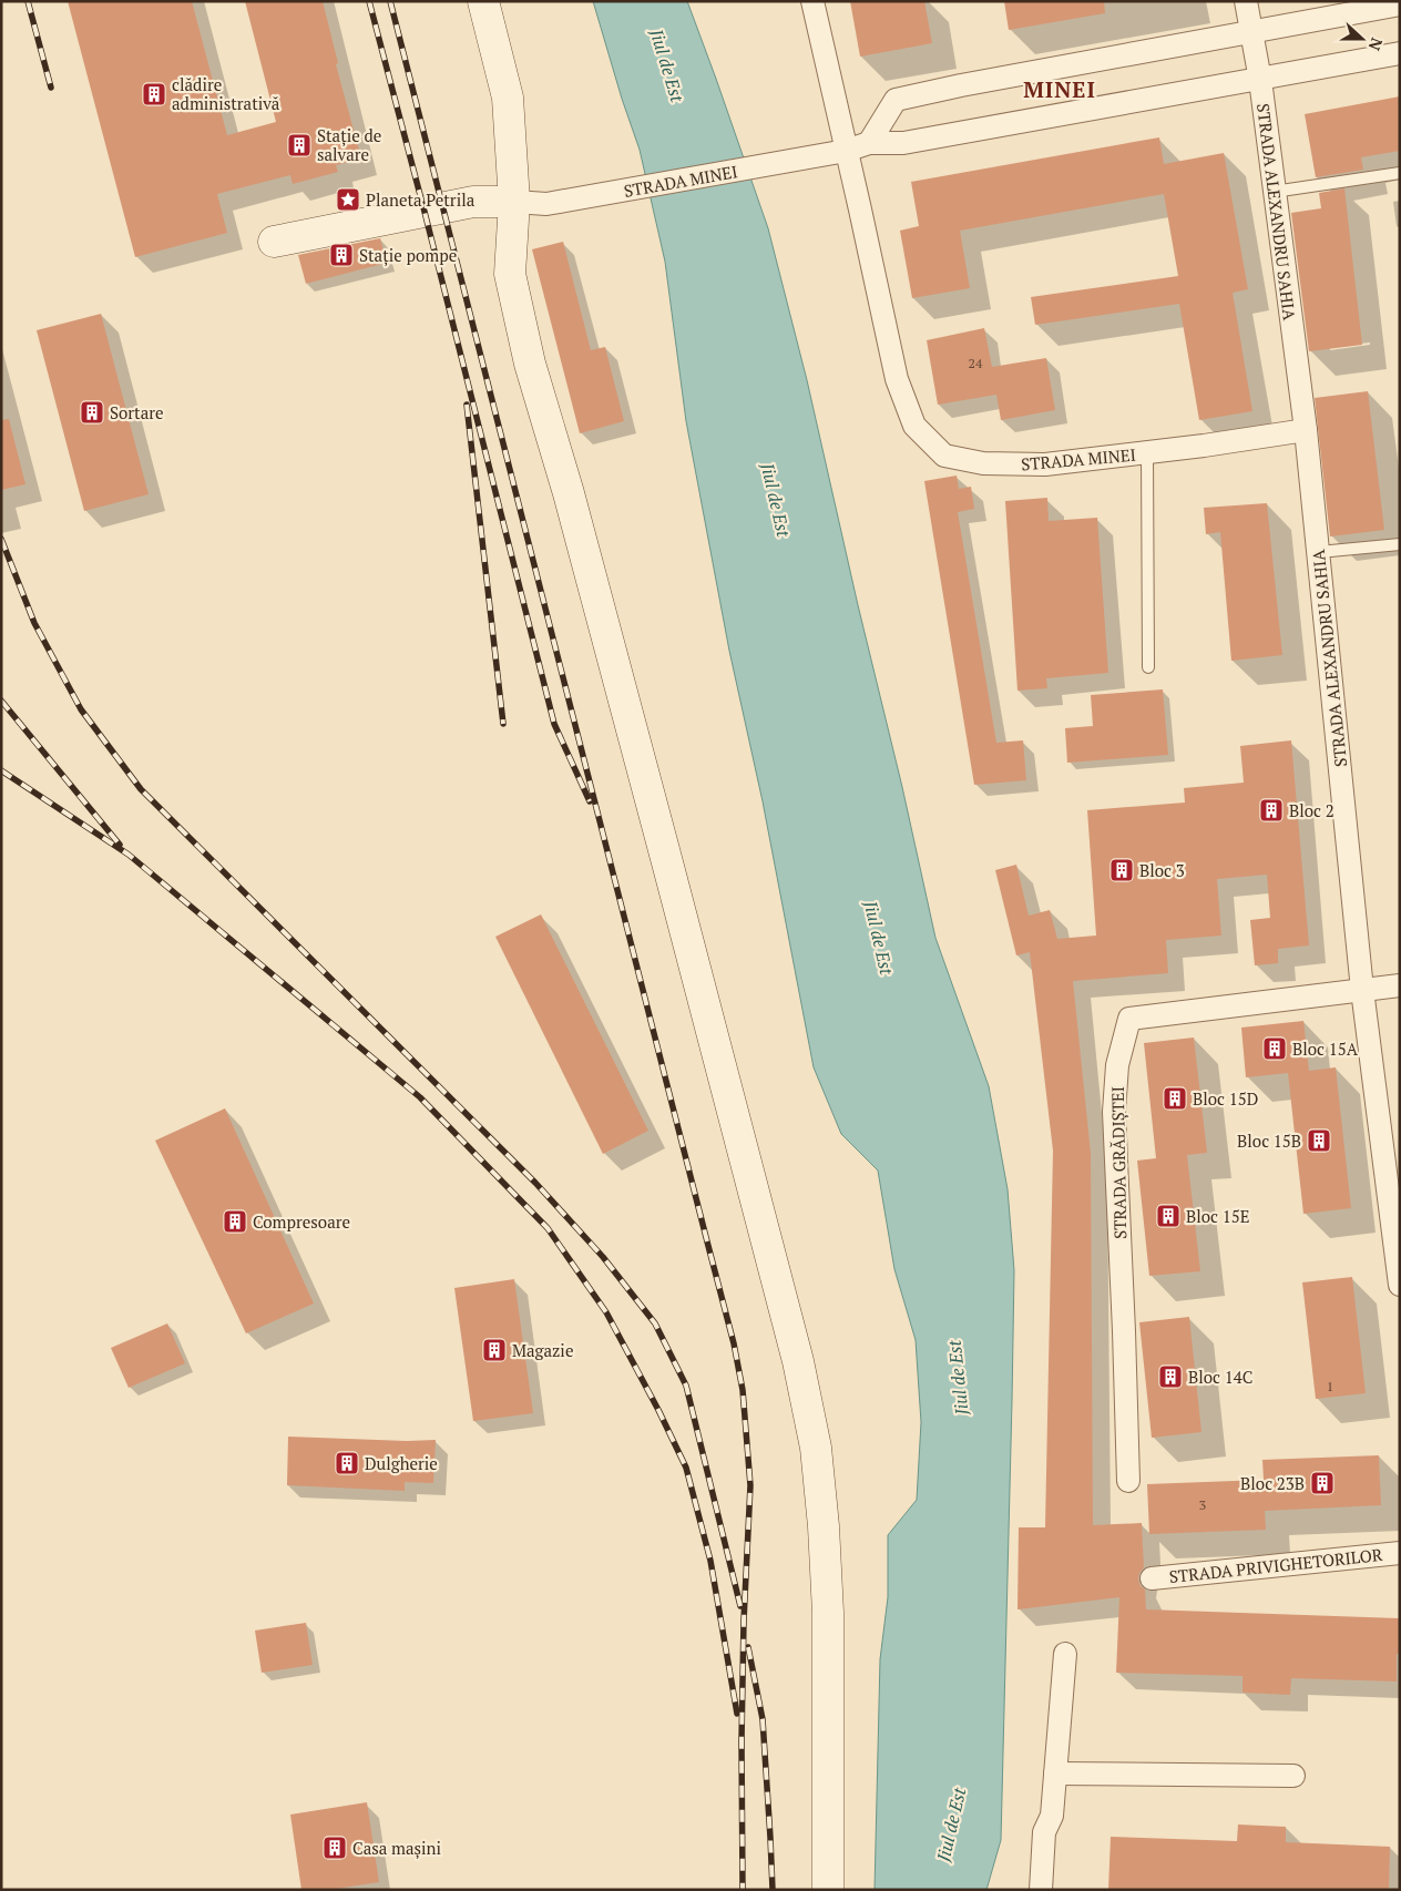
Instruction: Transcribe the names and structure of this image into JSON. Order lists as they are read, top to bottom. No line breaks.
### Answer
{"streets":{"street":["STRADA MINEI","STRADA ALEXANDRU SAHIA","STRADA GRĂDIȘTEI","STRADA PRIVIGHETORILOR"]},"crossings":[["STRADA MINEI","STRADA ALEXANDRU SAHIA"],["STRADA ALEXANDRU SAHIA","STRADA GRĂDIȘTEI"]],"districts":["MINEI"],"water":["Jiul de Est"],"places":{"building":["clădire administrativă","Stație de salvare","Stație pompe","Sortare","Bloc 2","Bloc 3","Bloc 15A","Bloc 15D","Bloc 15B","Bloc 15E","Compresoare","Magazie","Bloc 14C","Dulgherie","Bloc 23B","Casa mașini"],"place":["Planeta Petrila"]},"house_numbers":["24","1","3"],"north":"right"}
